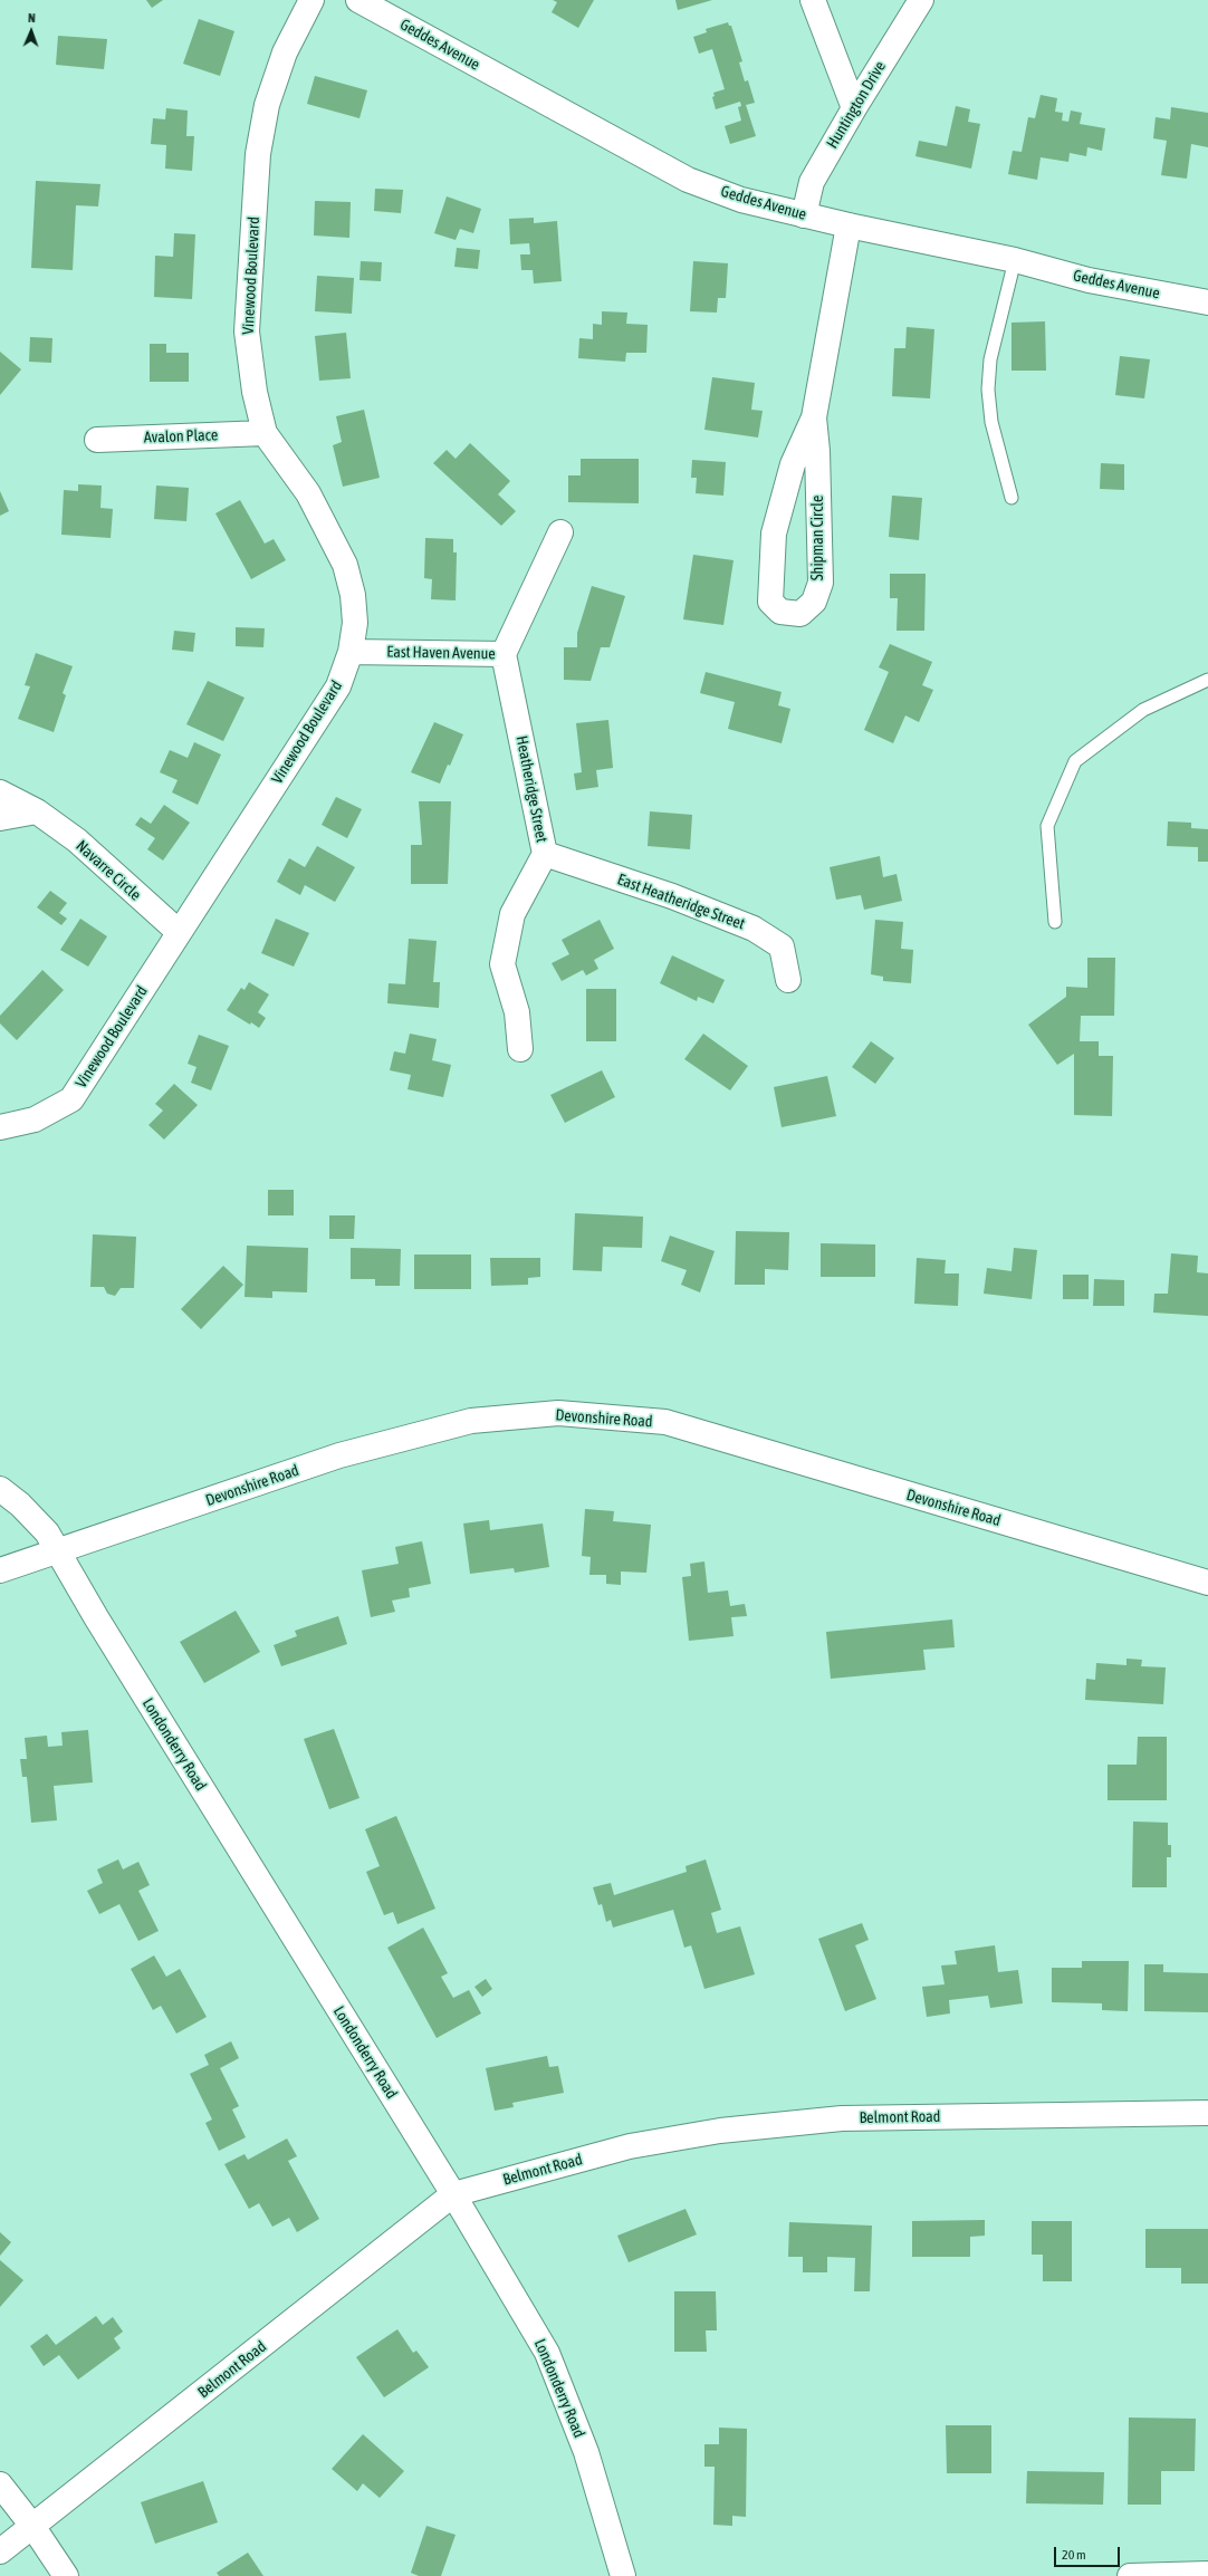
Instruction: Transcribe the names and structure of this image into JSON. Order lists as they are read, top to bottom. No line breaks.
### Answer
{"streets":{"street":["Geddes Avenue","Huntington Drive","Vinewood Boulevard","Avalon Place","Shipman Circle","East Haven Avenue","Heatheridge Street","Navarre Circle","East Heatheridge Street","Devonshire Road","Londonderry Road","Belmont Road"]},"crossings":[["Geddes Avenue","Huntington Drive"],["Geddes Avenue","Shipman Circle"],["Vinewood Boulevard","Avalon Place"],["Vinewood Boulevard","East Haven Avenue"],["Vinewood Boulevard","Navarre Circle"],["East Haven Avenue","Heatheridge Street"],["Heatheridge Street","East Heatheridge Street"],["Devonshire Road","Londonderry Road"],["Londonderry Road","Belmont Road"]],"scale_bar":"20 m","north":"top"}
